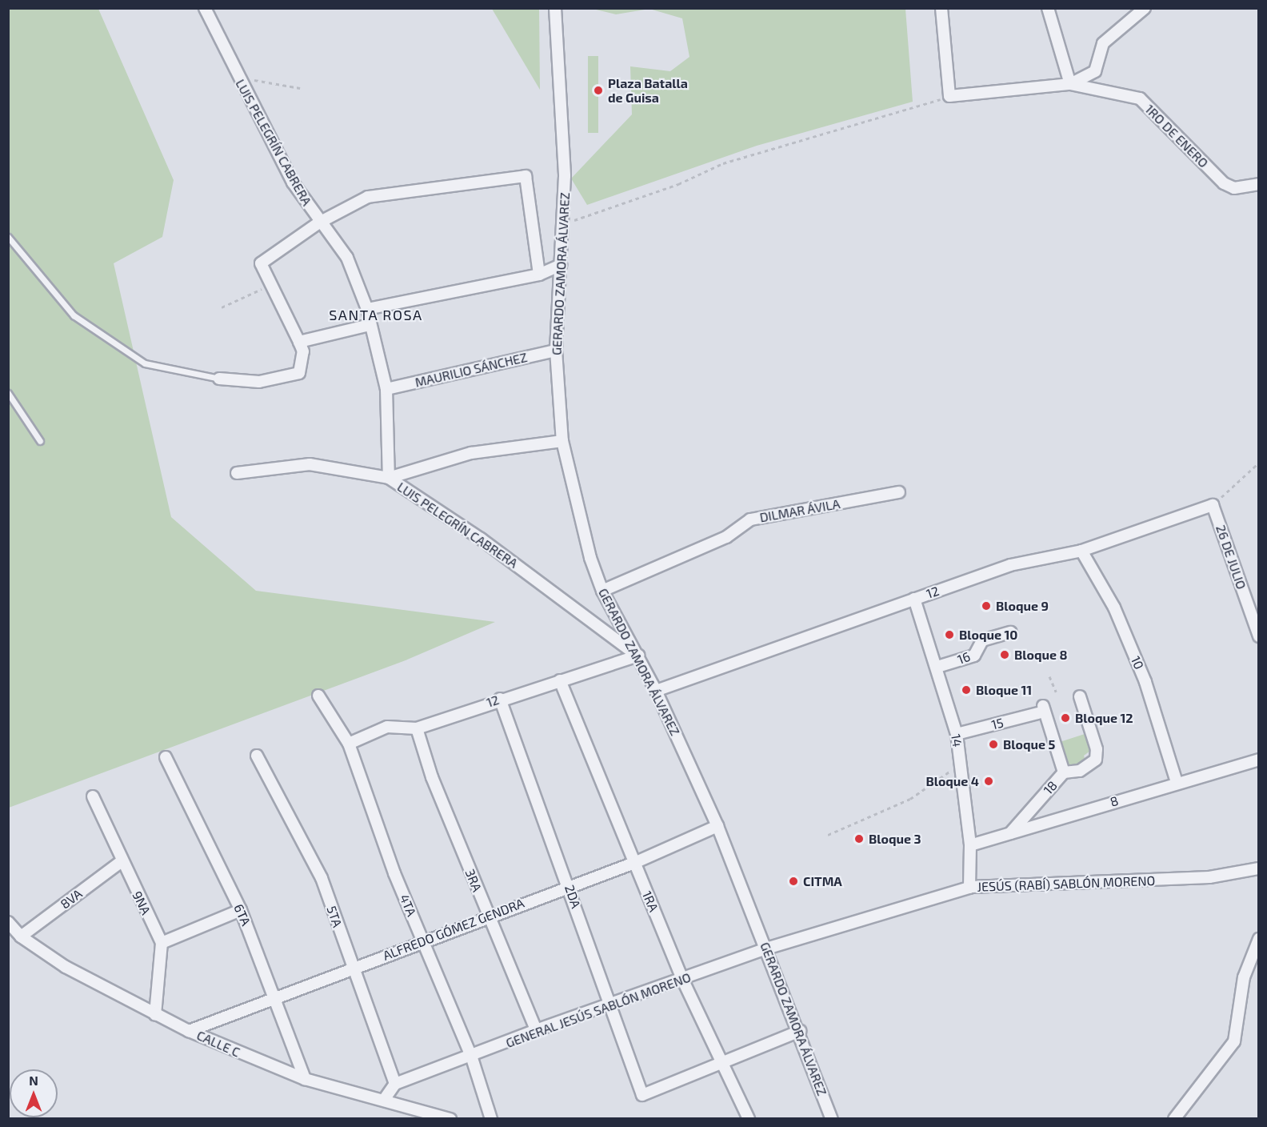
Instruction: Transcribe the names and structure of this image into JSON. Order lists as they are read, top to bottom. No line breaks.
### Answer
{"streets":{"street":["1RO DE ENERO","LUIS PELEGRÍN CABRERA","GERARDO ZAMORA ÁLVAREZ","MAURILIO SÁNCHEZ","DILMAR ÁVILA","26 DE JULIO","12","16","10","15","14","18","8","3RA","JESÚS (RABÍ) SABLÓN MORENO","2DA","8VA","1RA","9NA","4TA","6TA","5TA","ALFREDO GÓMEZ GENDRA","GENERAL JESÚS SABLÓN MORENO","CALLE C"]},"crossings":[["LUIS PELEGRÍN CABRERA","GERARDO ZAMORA ÁLVAREZ"],["LUIS PELEGRÍN CABRERA","MAURILIO SÁNCHEZ"],["LUIS PELEGRÍN CABRERA","12"],["GERARDO ZAMORA ÁLVAREZ","MAURILIO SÁNCHEZ"],["GERARDO ZAMORA ÁLVAREZ","DILMAR ÁVILA"],["GERARDO ZAMORA ÁLVAREZ","12"],["GERARDO ZAMORA ÁLVAREZ","JESÚS (RABÍ) SABLÓN MORENO"],["GERARDO ZAMORA ÁLVAREZ","ALFREDO GÓMEZ GENDRA"],["GERARDO ZAMORA ÁLVAREZ","GENERAL JESÚS SABLÓN MORENO"],["26 DE JULIO","12"],["12","10"],["12","14"],["12","3RA"],["12","2DA"],["12","1RA"],["12","4TA"],["16","14"],["10","8"],["15","14"],["15","18"],["14","8"],["14","JESÚS (RABÍ) SABLÓN MORENO"],["18","8"],["3RA","ALFREDO GÓMEZ GENDRA"],["3RA","GENERAL JESÚS SABLÓN MORENO"],["JESÚS (RABÍ) SABLÓN MORENO","GENERAL JESÚS SABLÓN MORENO"],["2DA","1RA"],["2DA","ALFREDO GÓMEZ GENDRA"],["2DA","GENERAL JESÚS SABLÓN MORENO"],["8VA","9NA"],["8VA","CALLE C"],["1RA","ALFREDO GÓMEZ GENDRA"],["1RA","GENERAL JESÚS SABLÓN MORENO"],["4TA","ALFREDO GÓMEZ GENDRA"],["4TA","GENERAL JESÚS SABLÓN MORENO"],["6TA","ALFREDO GÓMEZ GENDRA"],["6TA","CALLE C"],["5TA","ALFREDO GÓMEZ GENDRA"],["5TA","GENERAL JESÚS SABLÓN MORENO"],["ALFREDO GÓMEZ GENDRA","CALLE C"]],"districts":["SANTA ROSA"],"places":["Plaza Batalla de Guisa","Bloque 9","Bloque 10","Bloque 8","Bloque 11","Bloque 12","Bloque 5","Bloque 4","Bloque 3","CITMA"],"north":"top"}
